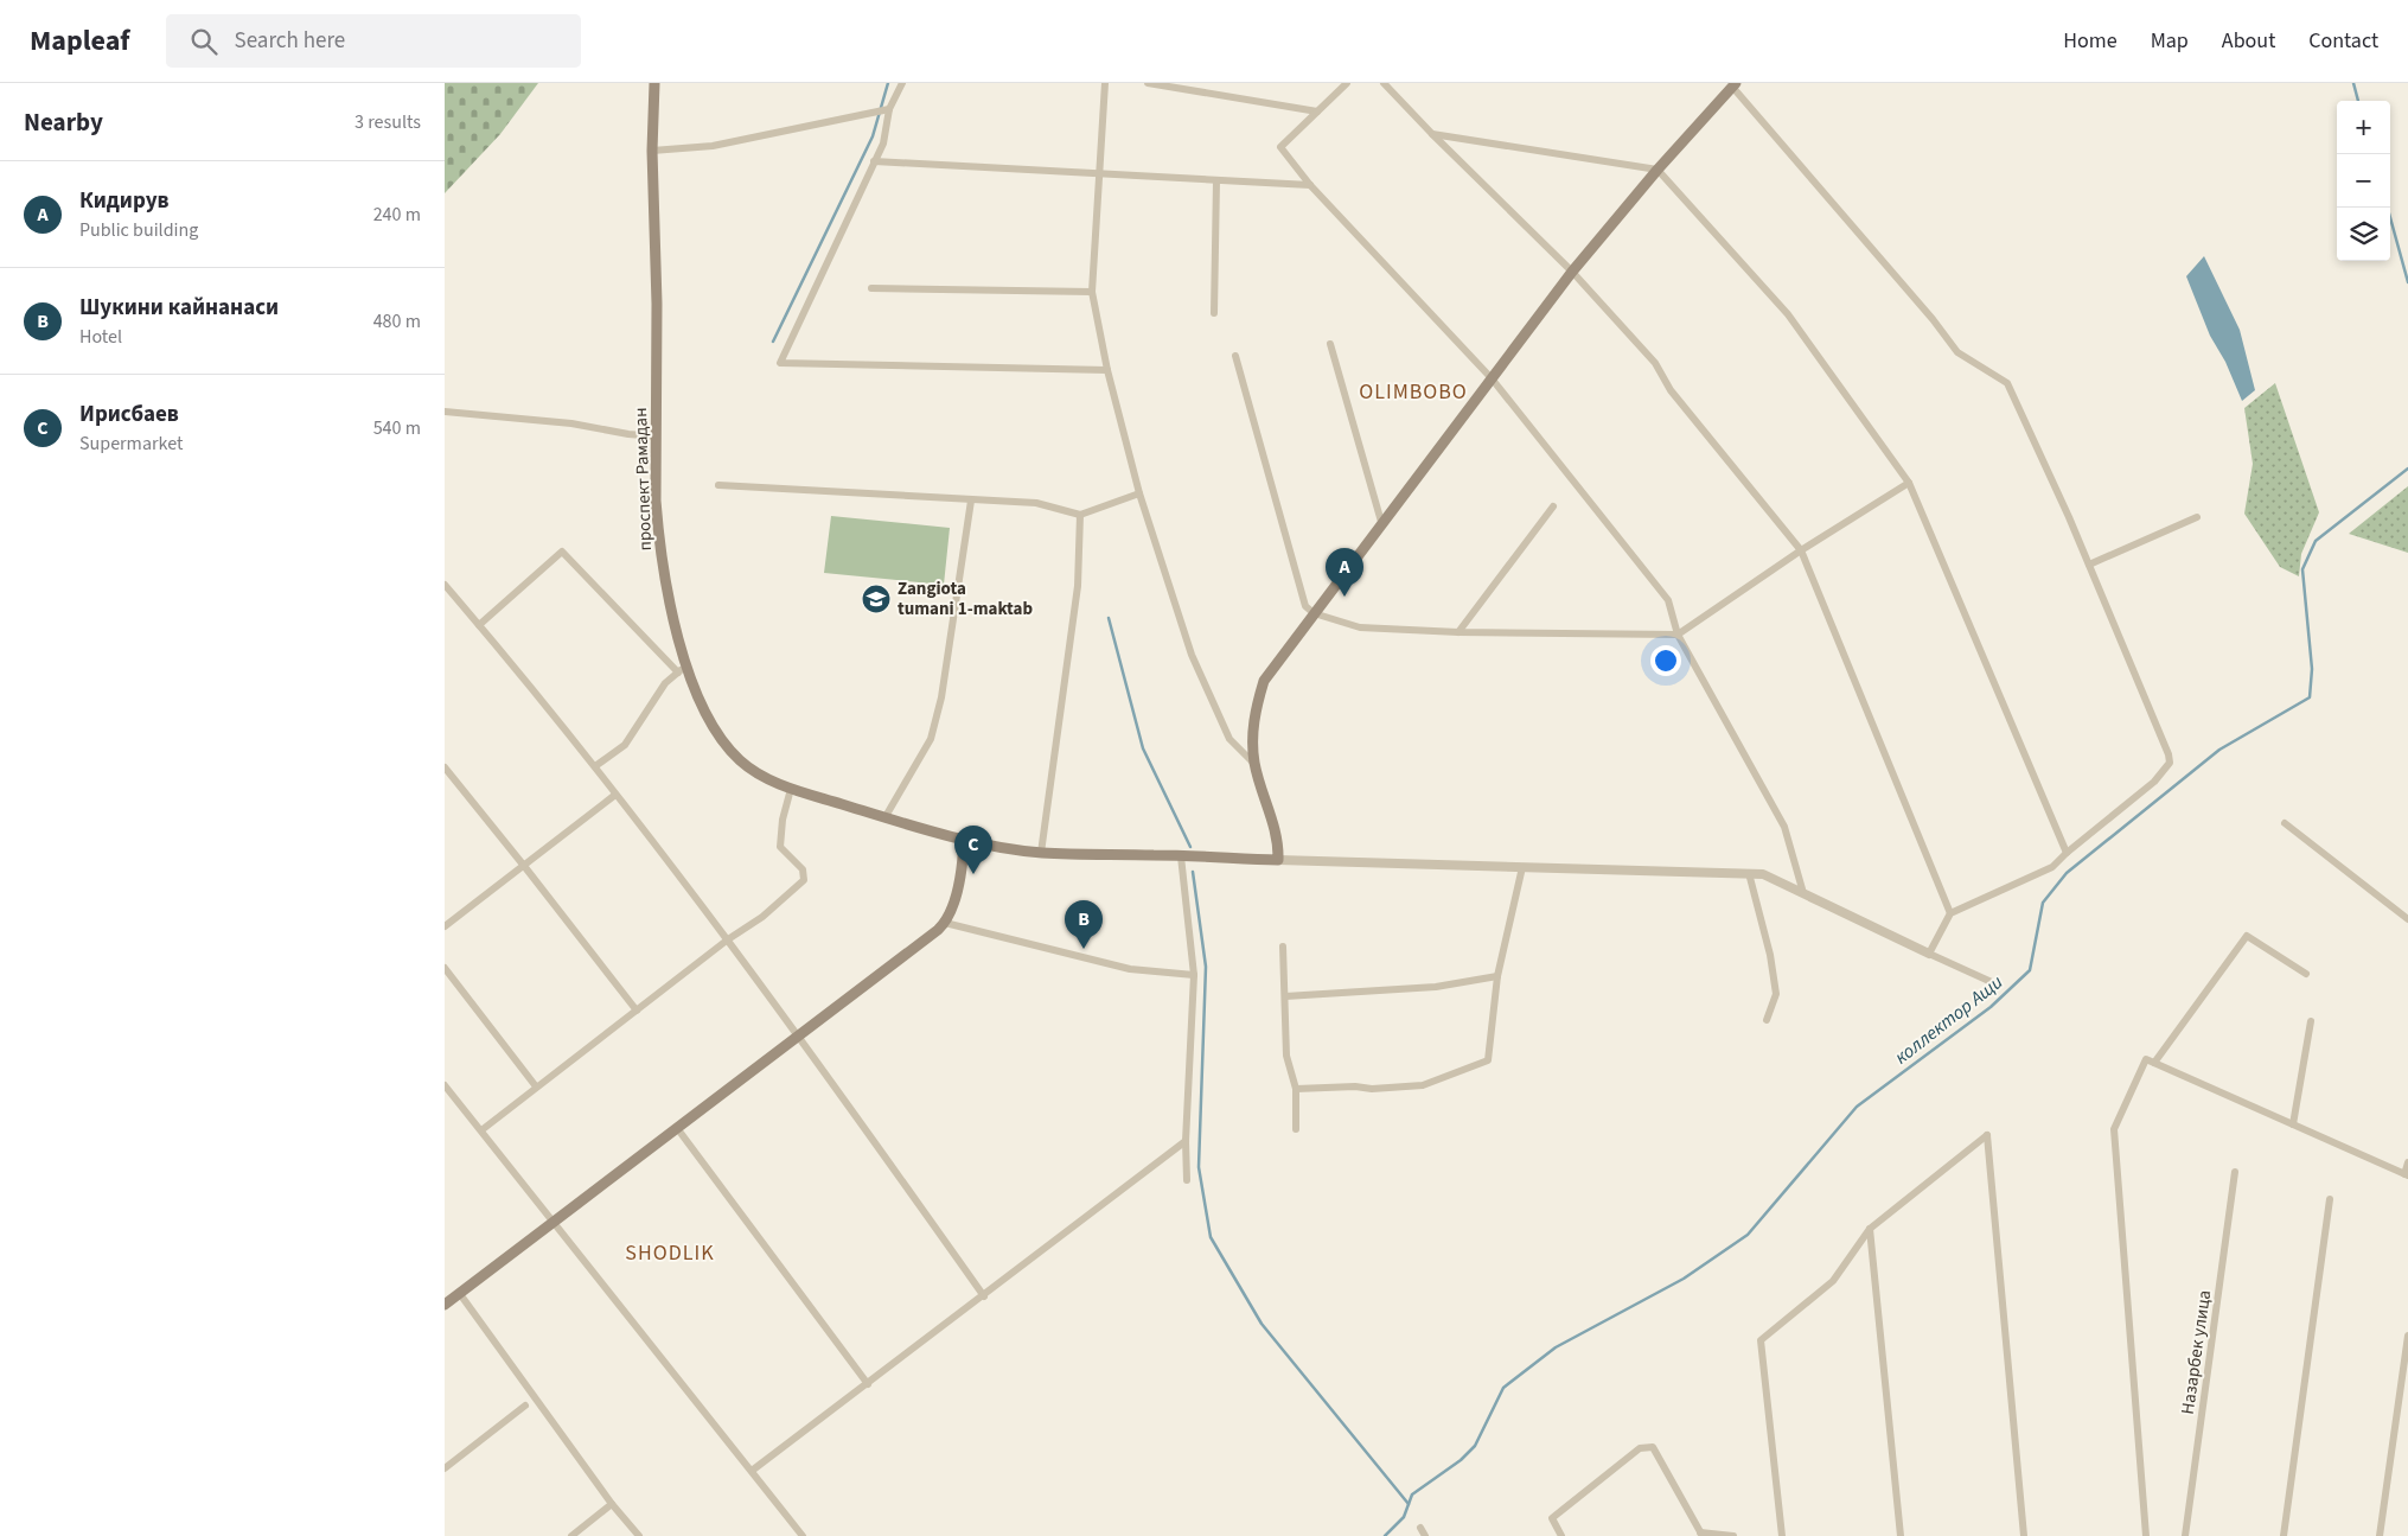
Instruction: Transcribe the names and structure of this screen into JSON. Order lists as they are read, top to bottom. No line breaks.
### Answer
{"streets":{"main road":["проспект Рамадан"],"street":["Назарбек улица"]},"districts":["OLIMBOBO","SHODLIK"],"water":["коллектор Ащи"],"places":{"school or university":["Zangiota tumani 1-maktab"]},"page":{"header":"Mapleaf","search":"Search here","nav":["Home","Map","About","Contact"],"heading":["Nearby","3 results"],"map_buttons":["+","−"],"list":[{"mark":"A","name":"Кидирув","note":"Public building","value":"240 m"},{"mark":"B","name":"Шукини кайнанаси","note":"Hotel","value":"480 m"},{"mark":"C","name":"Ирисбаев","note":"Supermarket","value":"540 m"}],"pins":["A","C","B"]}}
